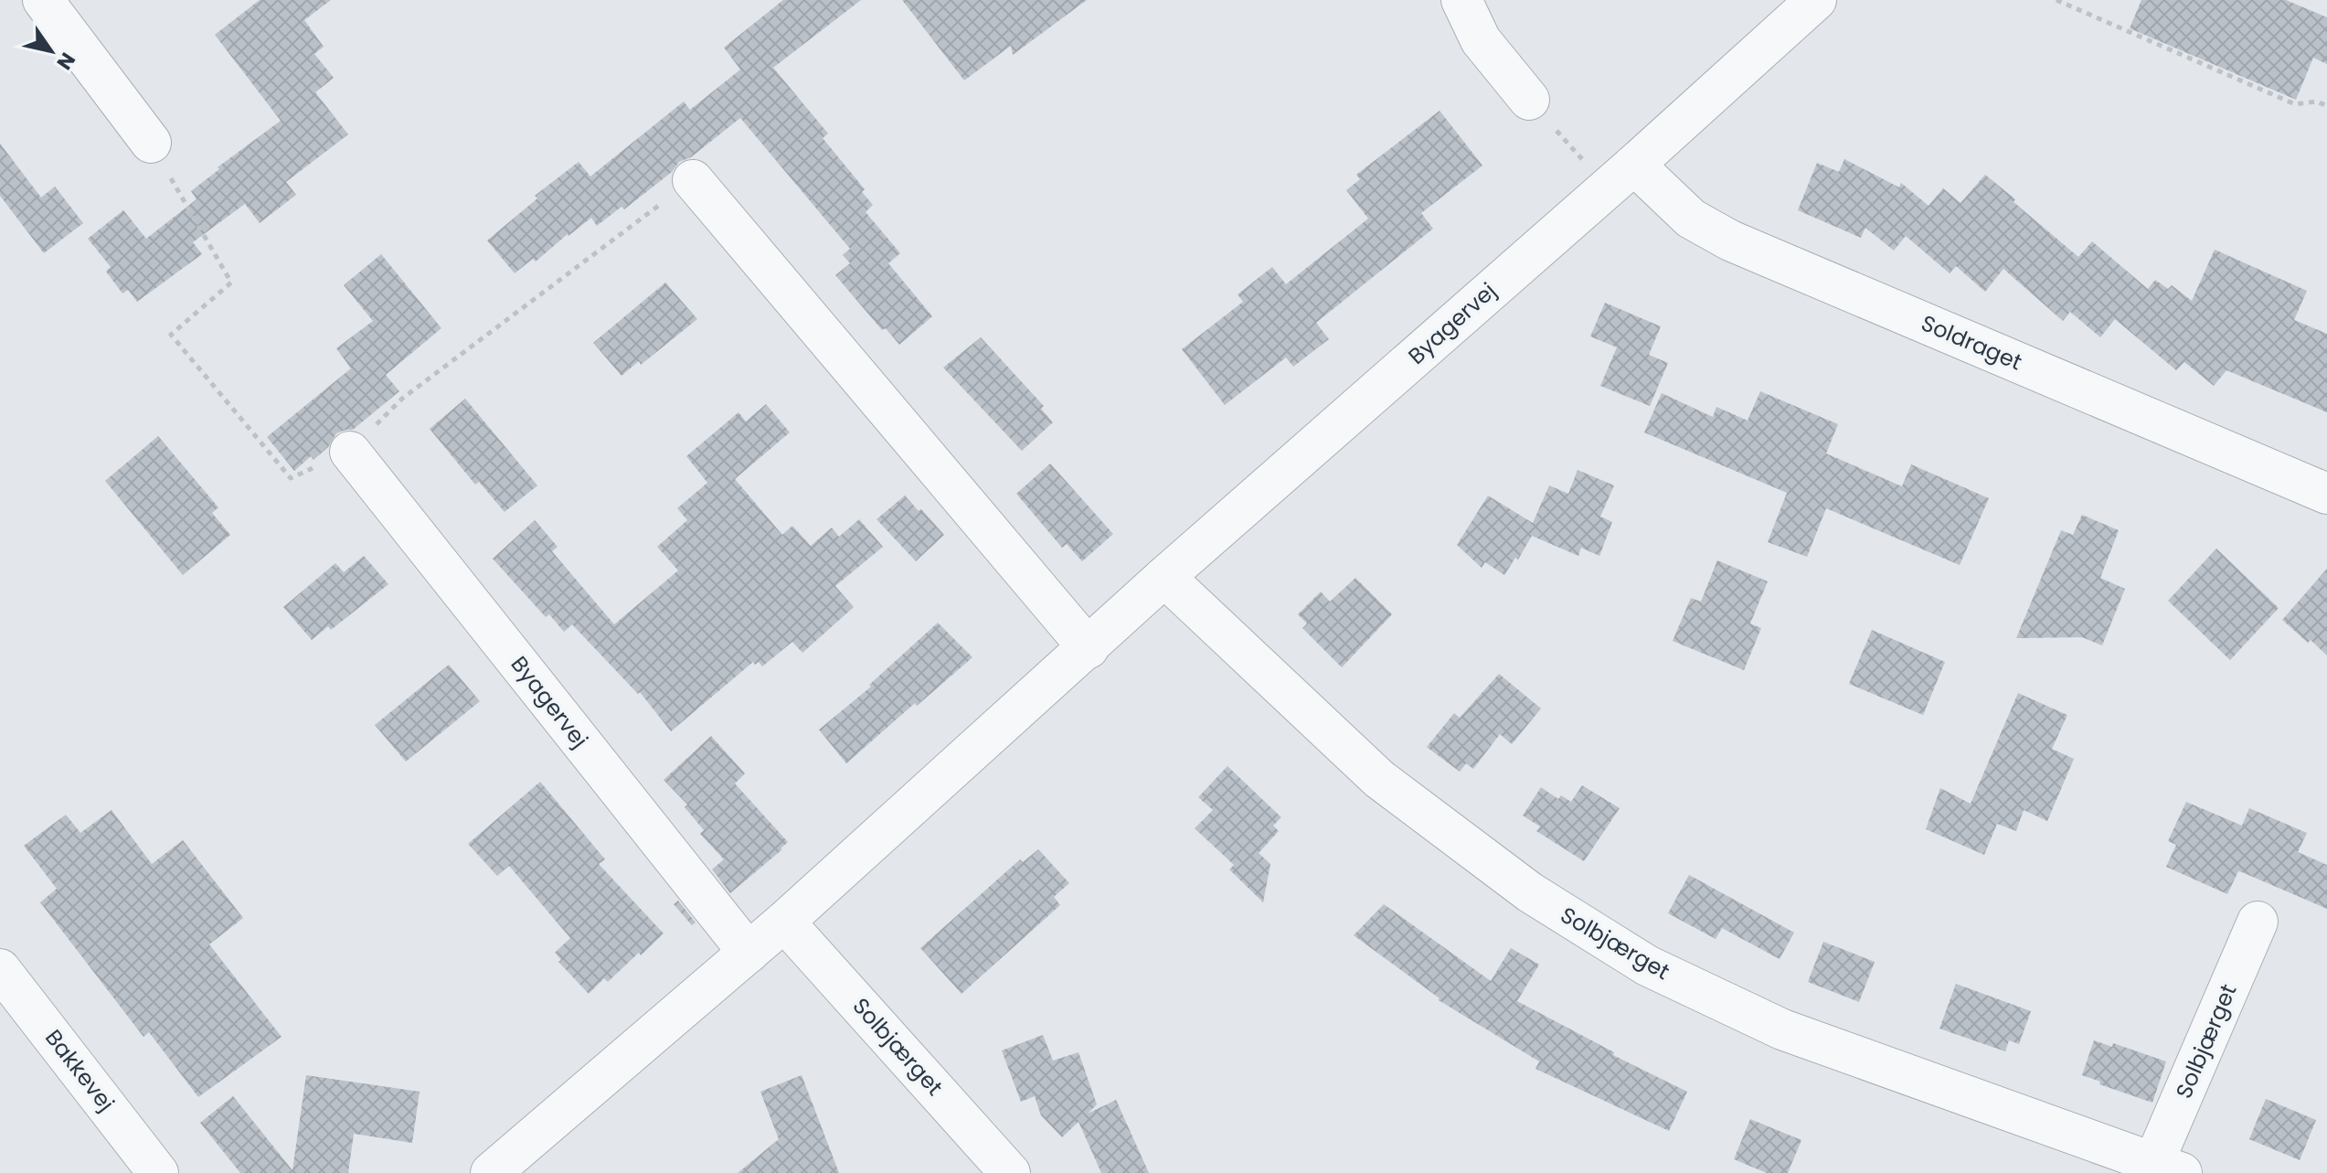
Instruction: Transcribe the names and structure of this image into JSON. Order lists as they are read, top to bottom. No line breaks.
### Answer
{"streets":{"street":["Byagervej","Soldraget","Solbjærget","Bakkevej"]},"crossings":[["Byagervej","Soldraget"],["Byagervej","Solbjærget"]],"north":"bottom right"}
